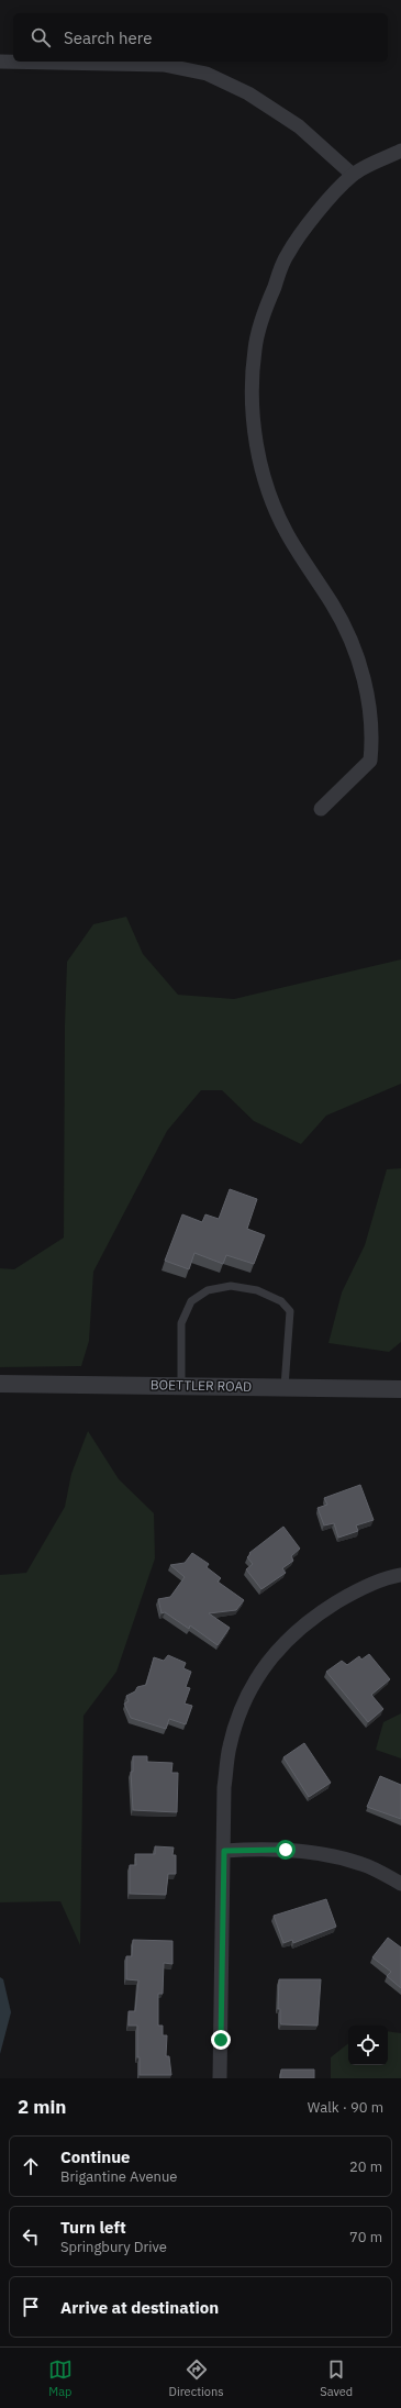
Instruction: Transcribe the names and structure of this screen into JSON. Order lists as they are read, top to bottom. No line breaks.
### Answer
{"streets":{"street":["BOETTLER ROAD"]},"page":{"search":"Search here","heading":["2 min","Walk · 90 m"],"list":[["Continue","Brigantine Avenue","20 m"],["Turn left","Springbury Drive","70 m"],"Arrive at destination"],"nav":["Map","Directions","Saved"]}}
